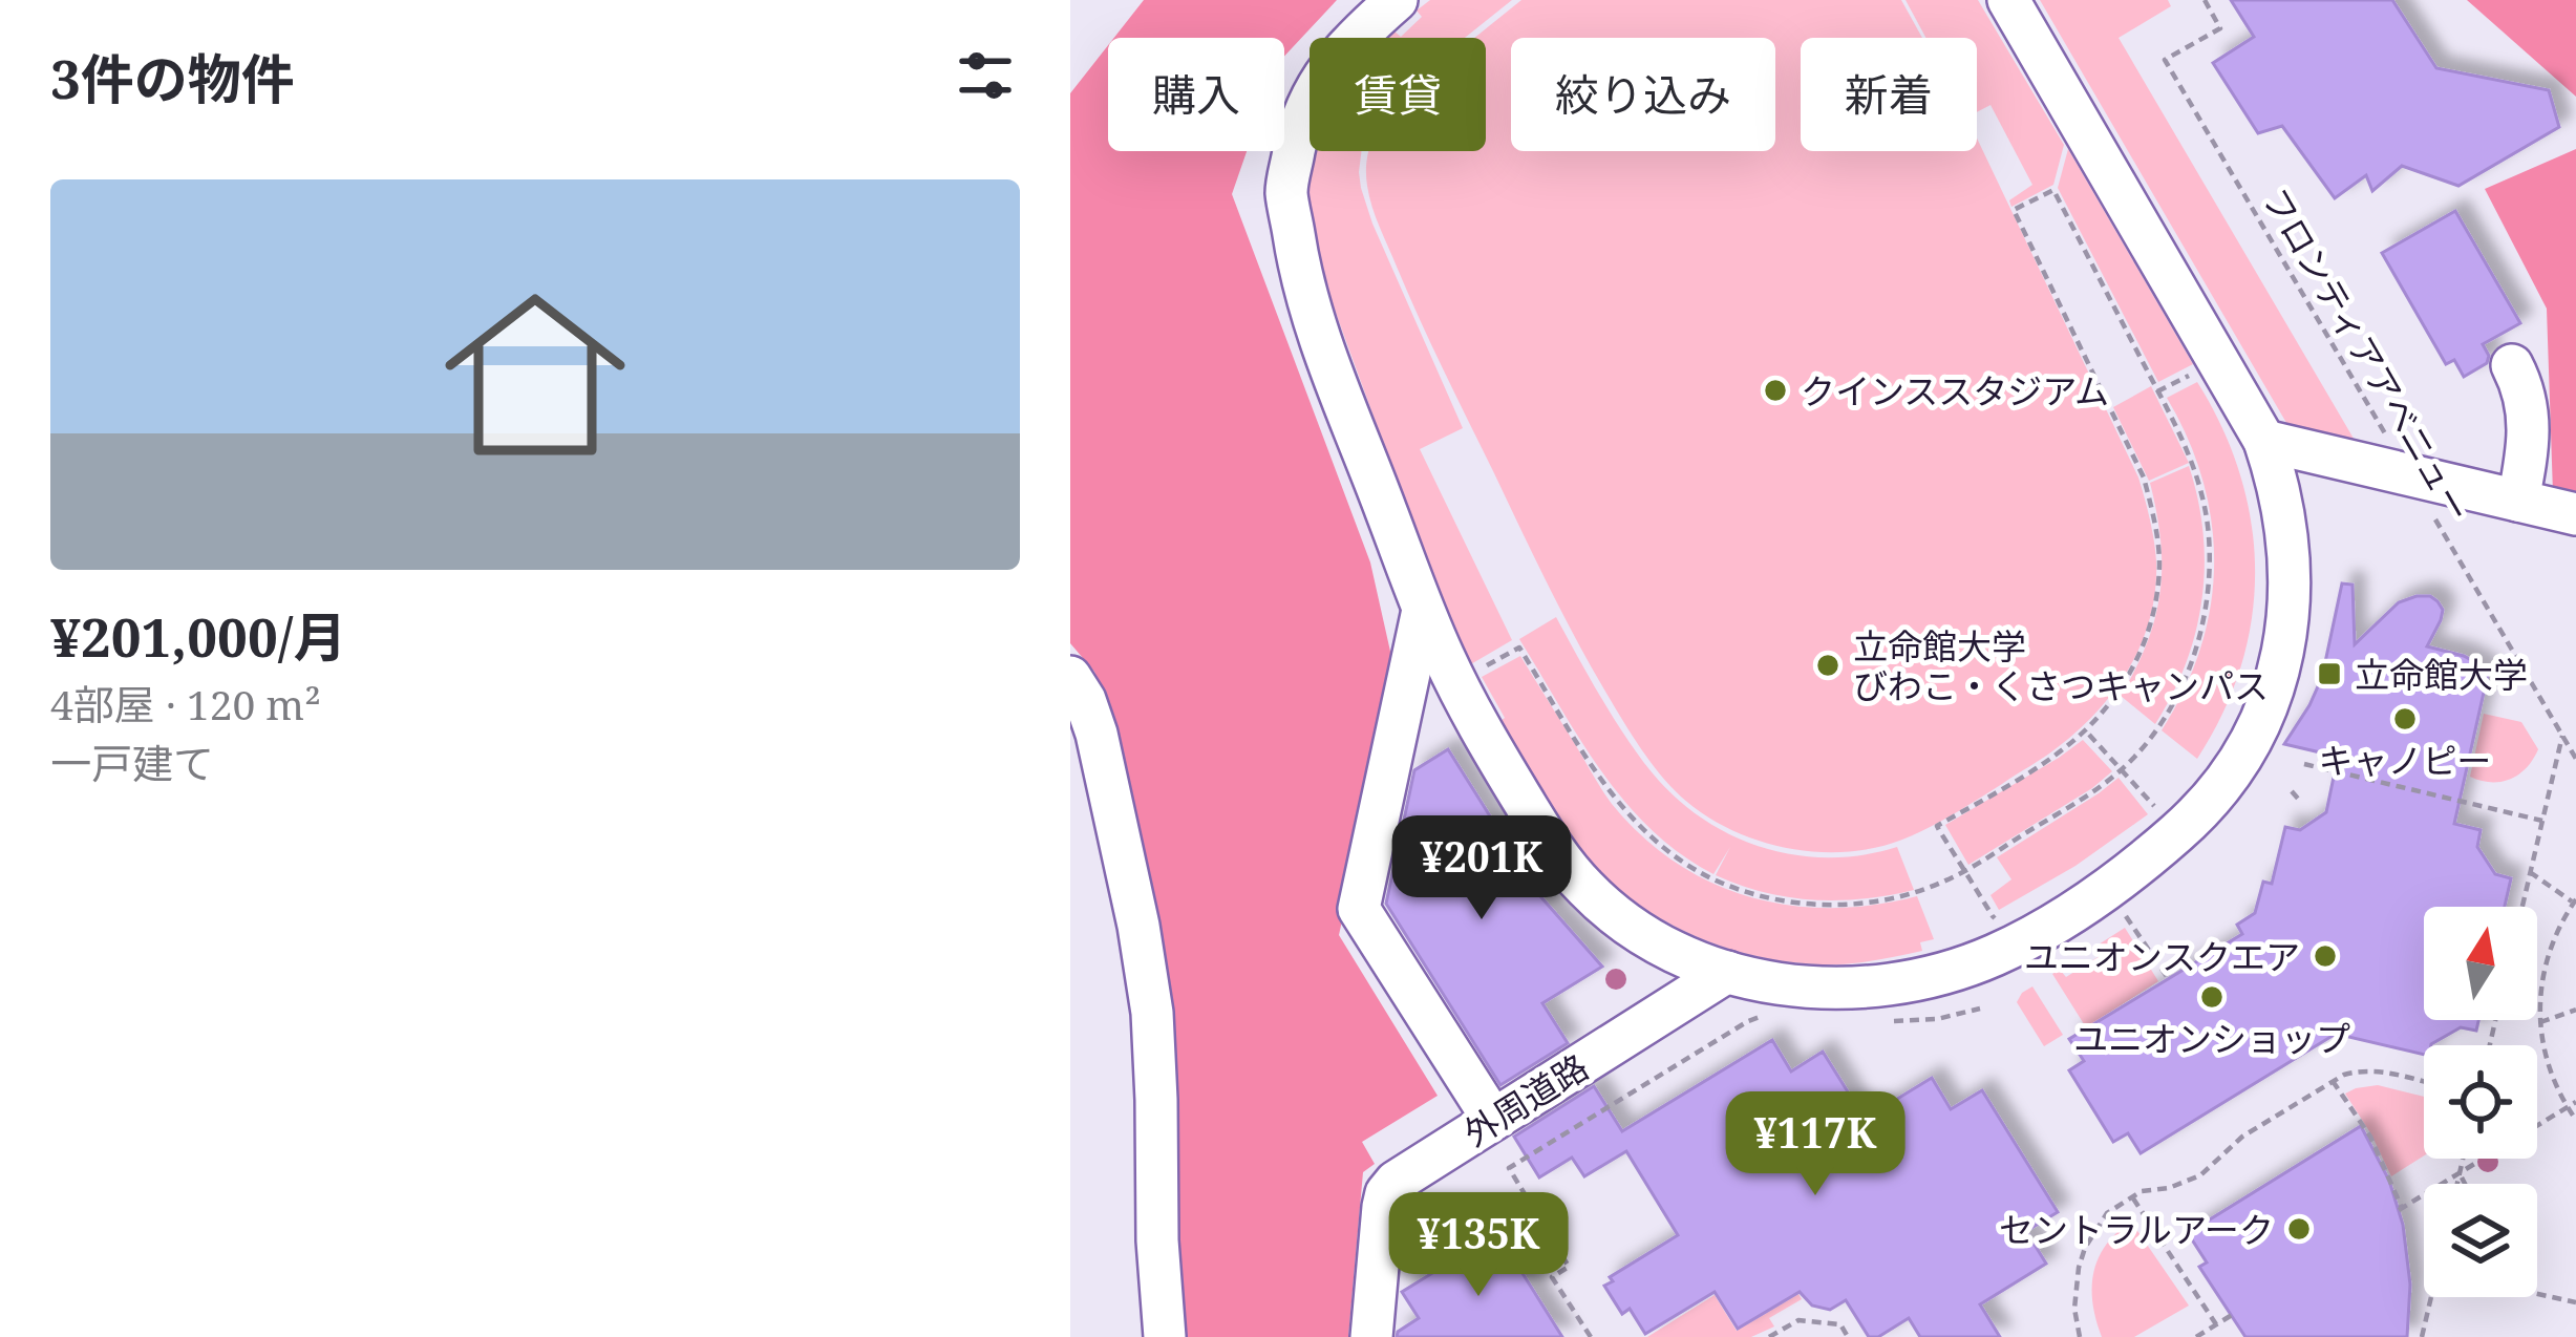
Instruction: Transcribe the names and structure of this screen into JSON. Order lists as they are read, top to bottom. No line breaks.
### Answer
{"streets":{"street":["外周道路"],"path":["フロンティアアベニュー"]},"places":{"other":["クインススタジアム","立命館大学 びわこ・くさつキャンパス","キャノピー","ユニオンスクエア","ユニオンショップ","セントラルアーク"],"transit":["立命館大学"]},"north":"top","page":{"heading":"3件の物件","chip":["購入","賃貸","絞り込み","新着"],"list":[{"name":"¥201,000/月","note":"4部屋 · 120 m² · 一戸建て"}],"price":["¥201K","¥117K","¥135K"]}}
